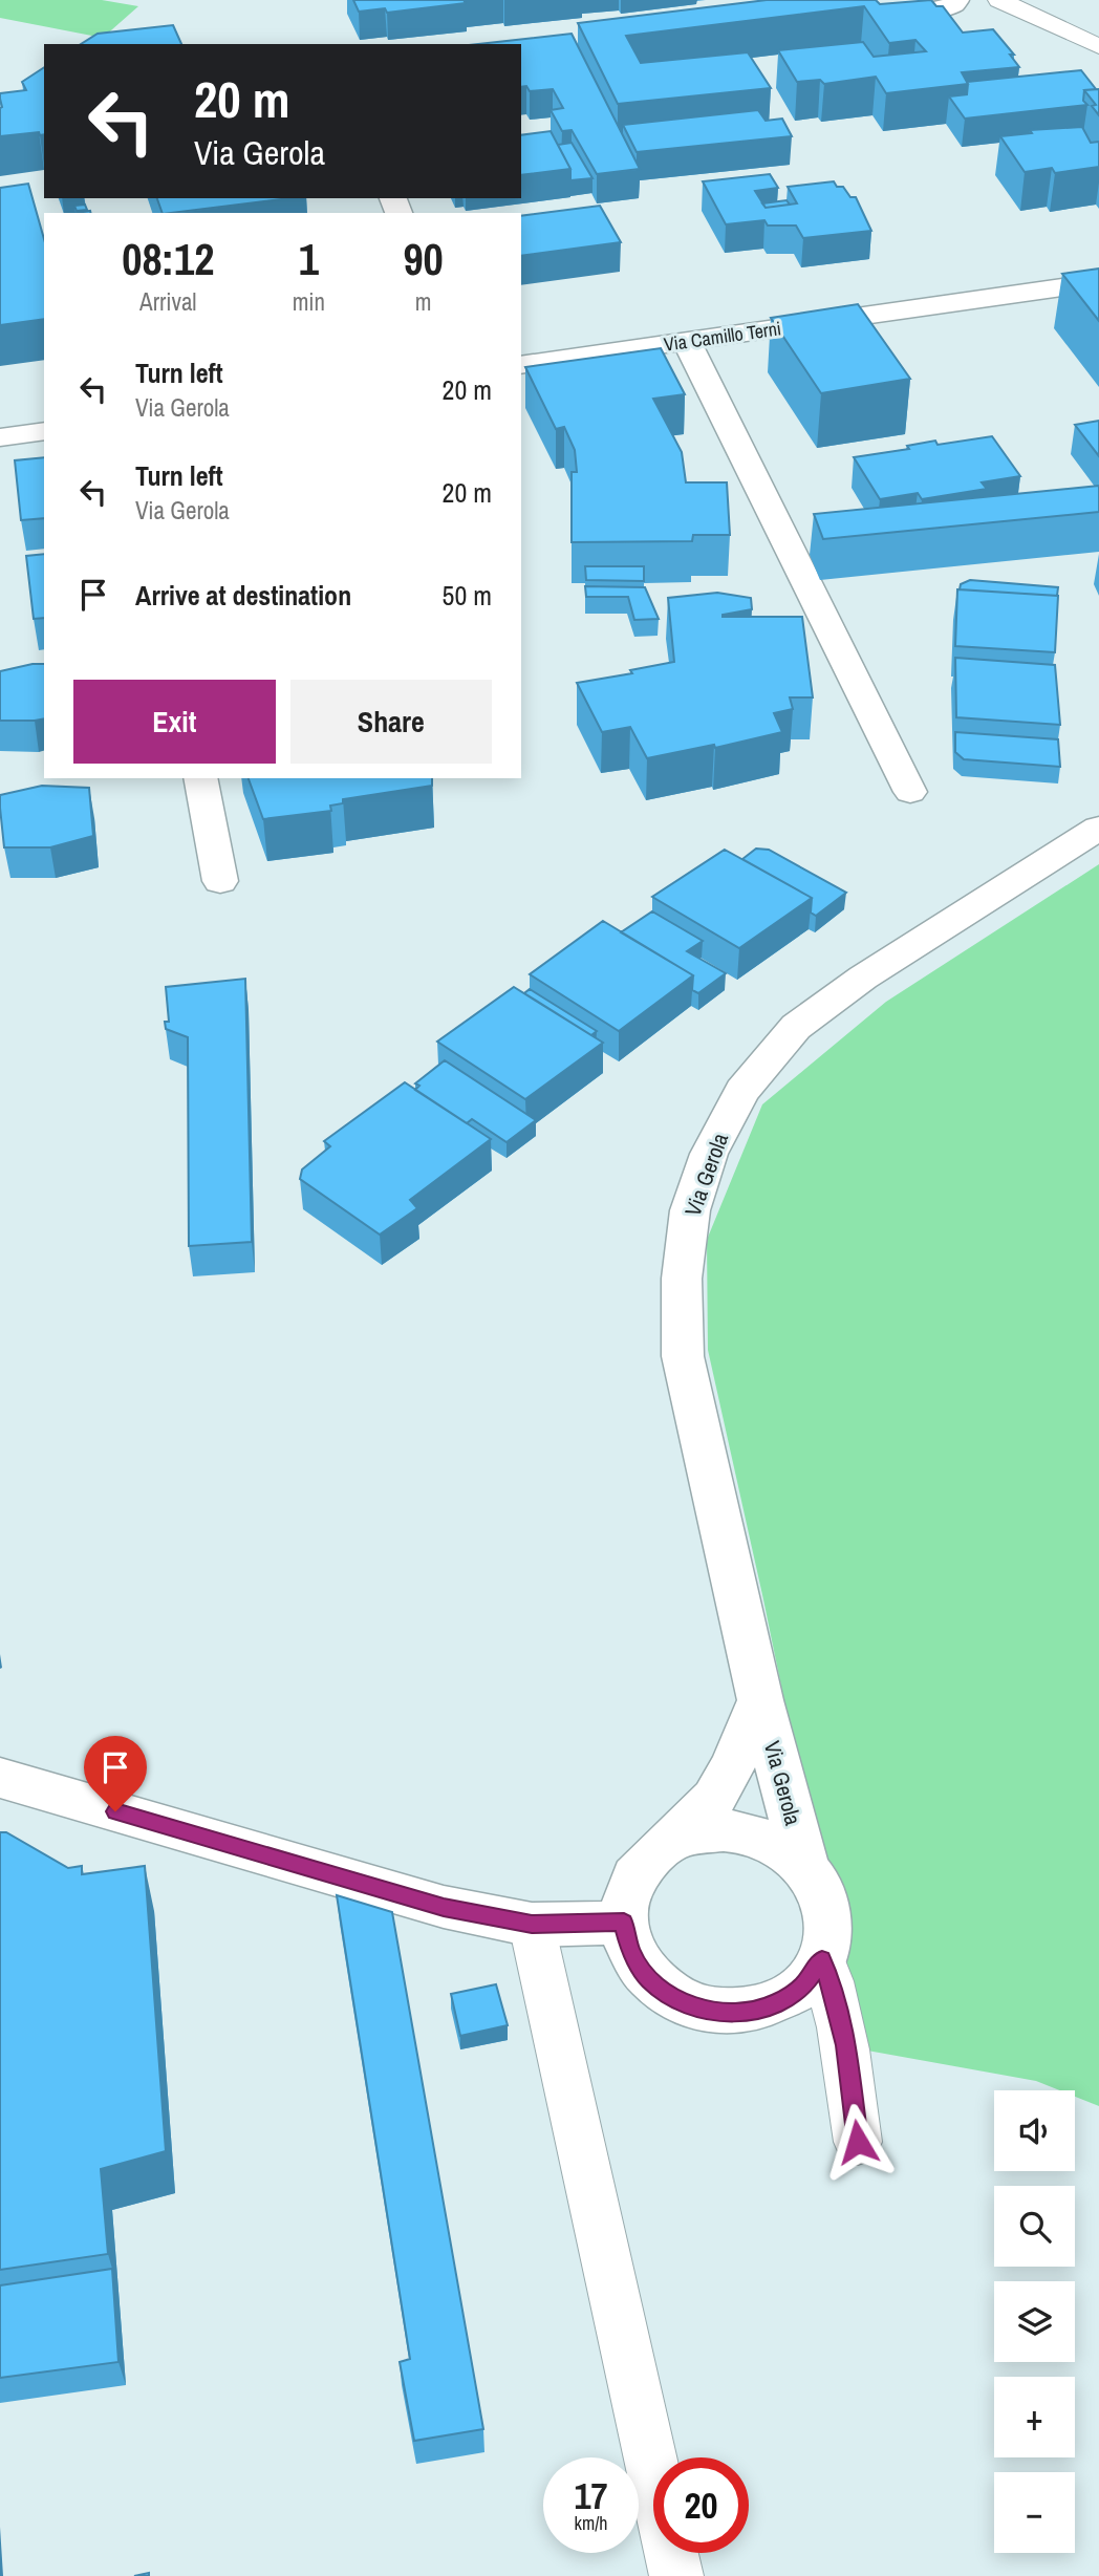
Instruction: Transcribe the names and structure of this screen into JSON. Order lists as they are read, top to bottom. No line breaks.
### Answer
{"streets":{"street":["Via Camillo Terni","Via Gerola"]},"page":{"turn":["20 m","Via Gerola"],"eta":["08:12","Arrival","1","min","90","m"],"list":[{"name":"Turn left","note":"Via Gerola","value":"20 m"},{"name":"Turn left","note":"Via Gerola","value":"20 m"},{"name":"Arrive at destination","value":"50 m"}],"buttons":["Exit","Share"],"map_buttons":["+","−"],"speed":"17 km/h","limit":"20"}}
